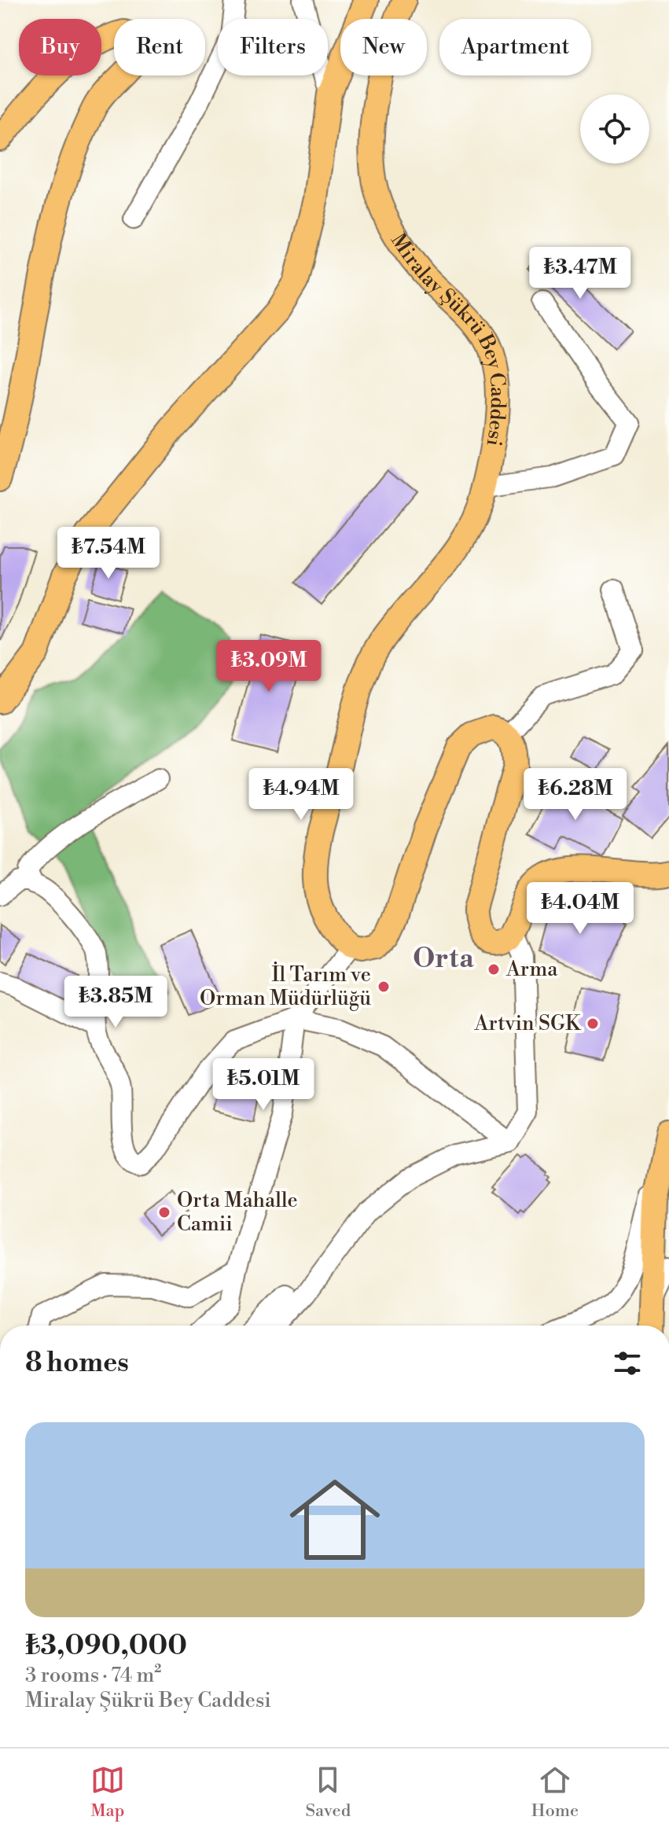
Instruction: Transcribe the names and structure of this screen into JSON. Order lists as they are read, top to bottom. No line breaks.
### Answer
{"streets":{"main road":["Miralay Şükrü Bey Caddesi"]},"districts":["Orta"],"places":["Arma","İl Tarım ve Orman Müdürlüğü","Artvin SGK","Orta Mahalle Camii"],"page":{"chip":["Buy","Rent","Filters","New","Apartment"],"price":["₺3.47M","₺7.54M","₺3.09M","₺4.94M","₺6.28M","₺4.04M","₺3.85M","₺5.01M"],"heading":"8 homes","list":[{"name":"₺3,090,000","note":"3 rooms · 74 m² · Miralay Şükrü Bey Caddesi"}],"tabs":["Map","Saved","Home"]}}
